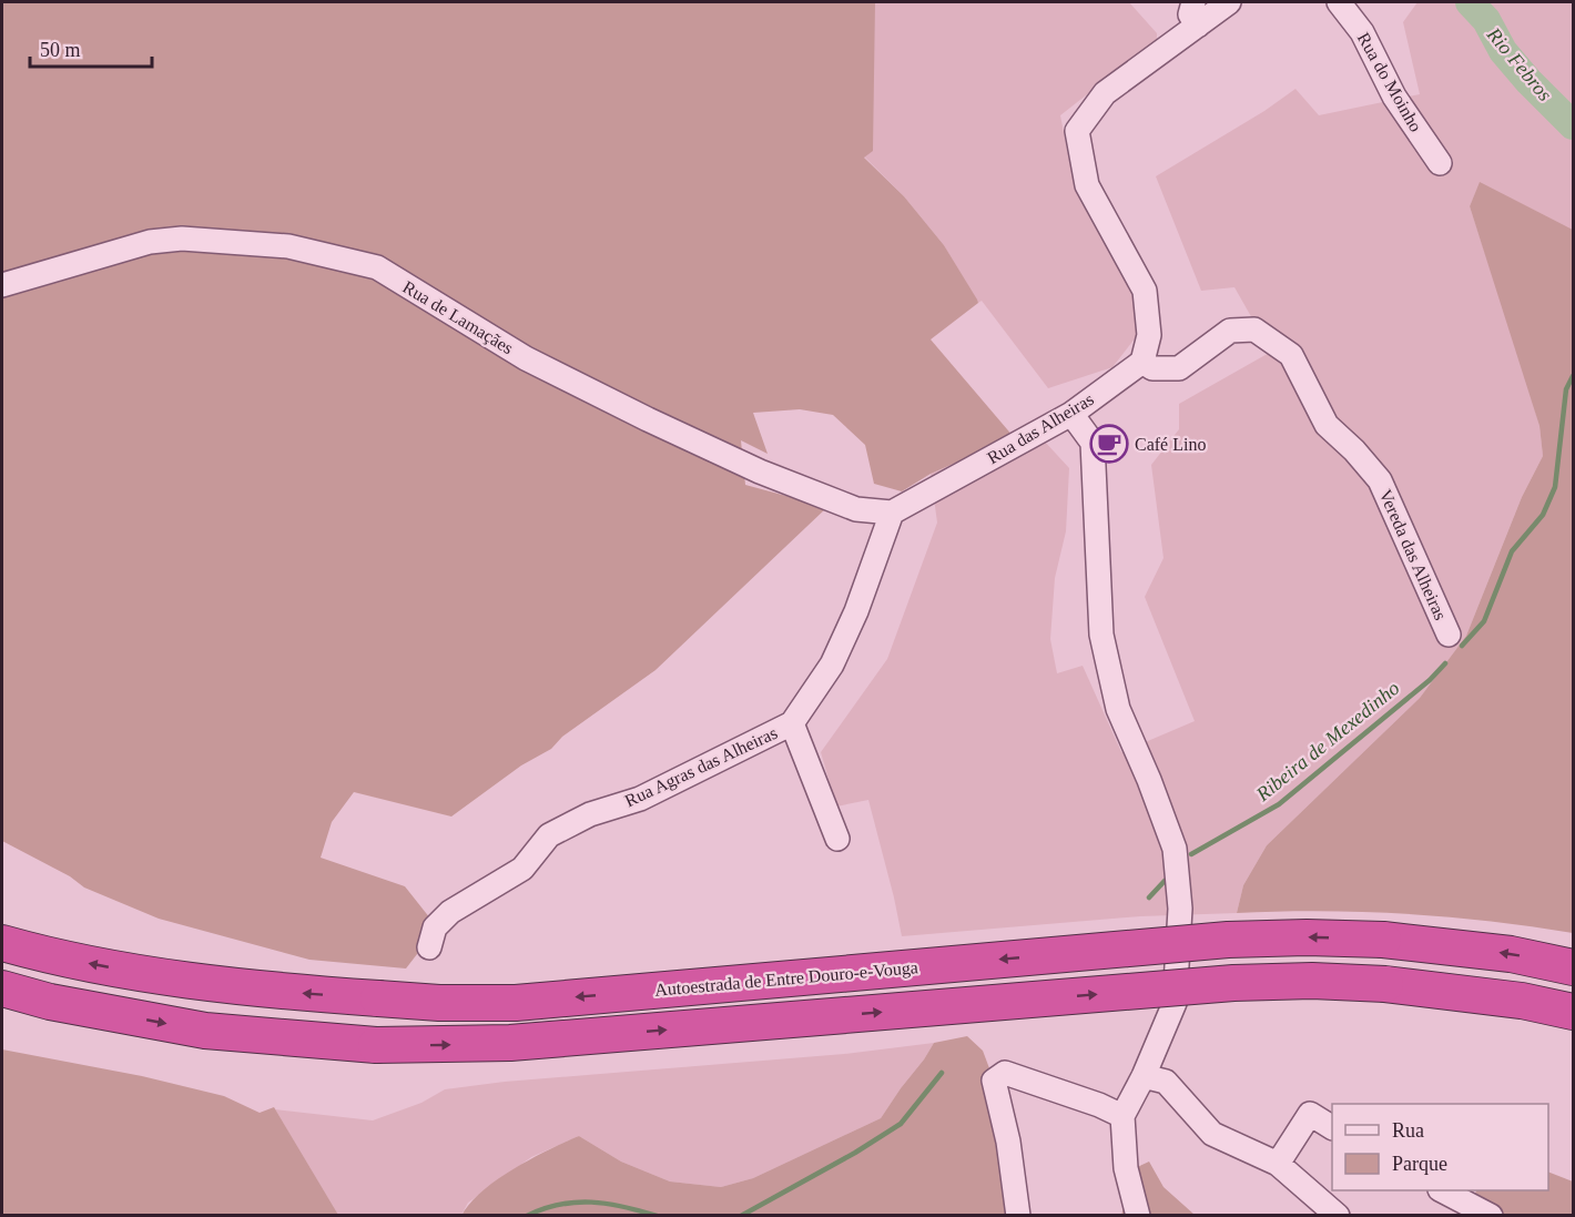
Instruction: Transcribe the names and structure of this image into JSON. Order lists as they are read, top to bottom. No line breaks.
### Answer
{"streets":{"highway":["Autoestrada de Entre Douro-e-Vouga"],"street":["Rua do Moinho","Rua de Lamaçães","Rua das Alheiras","Vereda das Alheiras","Rua Agras das Alheiras"]},"crossings":[["Rua de Lamaçães","Rua das Alheiras"],["Rua de Lamaçães","Rua Agras das Alheiras"],["Rua das Alheiras","Vereda das Alheiras"],["Rua das Alheiras","Rua Agras das Alheiras"]],"water":["Rio Febros","Ribeira de Mexedinho"],"places":{"cafe":["Café Lino"]},"legend":["Rua","Parque"],"scale_bar":"50 m"}
